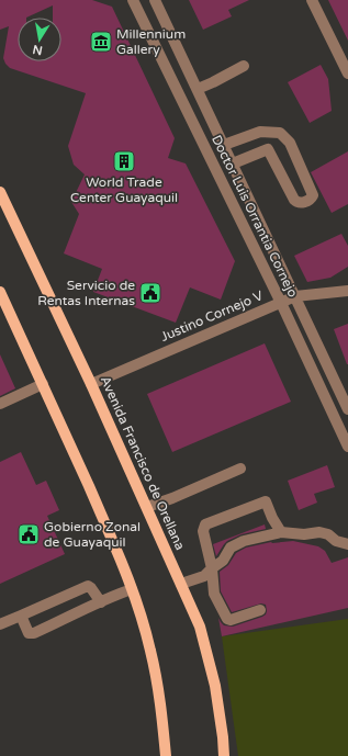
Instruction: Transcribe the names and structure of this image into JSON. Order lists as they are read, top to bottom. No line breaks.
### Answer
{"streets":{"main road":["Avenida Francisco de Orellana"],"street":["Doctor Luis Orrantia Cornejo","Justino Cornejo V"]},"crossings":[["Doctor Luis Orrantia Cornejo","Justino Cornejo V"],["Justino Cornejo V","Avenida Francisco de Orellana"]],"places":{"museum":["Millennium Gallery"],"building":["World Trade Center Guayaquil"],"public building":["Servicio de Rentas Internas","Gobierno Zonal de Guayaquil"]},"north":"bottom"}
